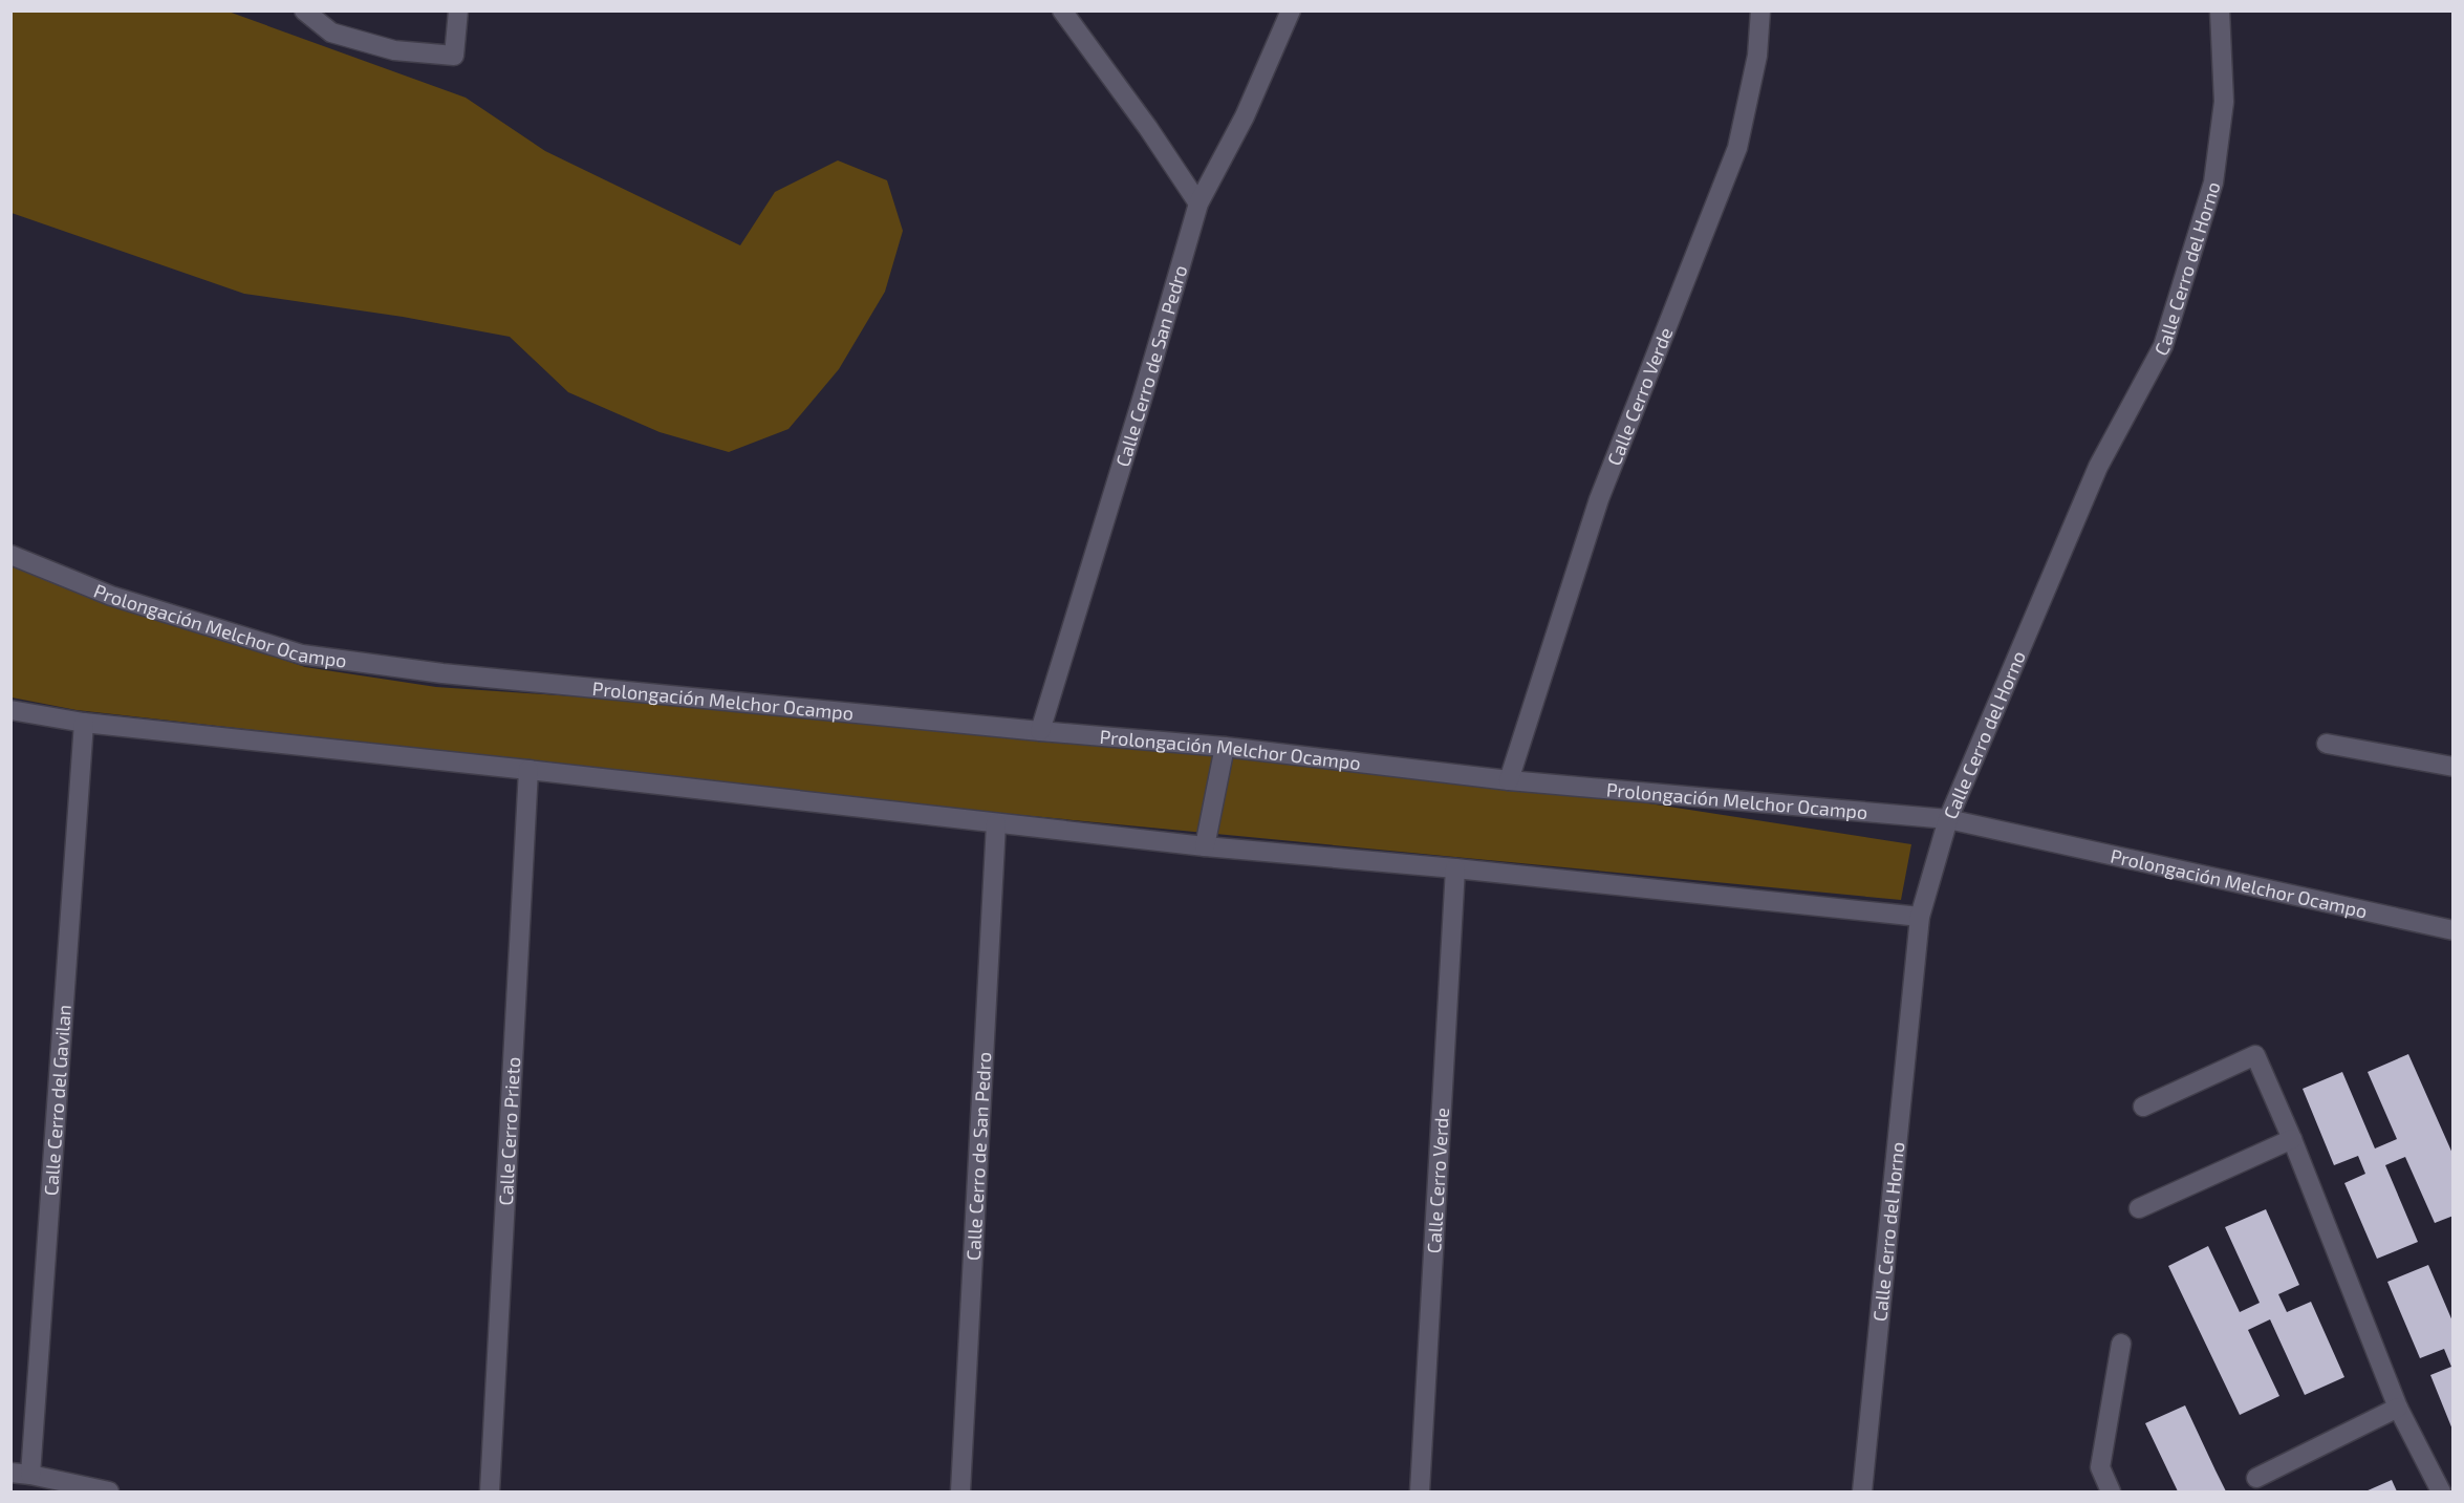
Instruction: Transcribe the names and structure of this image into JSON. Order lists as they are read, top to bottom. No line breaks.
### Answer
{"streets":{"street":["Calle Cerro del Horno","Calle Cerro de San Pedro","Calle Cerro Verde","Prolongación Melchor Ocampo","Calle Cerro del Gavilan","Calle Cerro Prieto"]},"crossings":[["Calle Cerro del Horno","Prolongación Melchor Ocampo"],["Calle Cerro de San Pedro","Prolongación Melchor Ocampo"],["Calle Cerro Verde","Prolongación Melchor Ocampo"]]}
